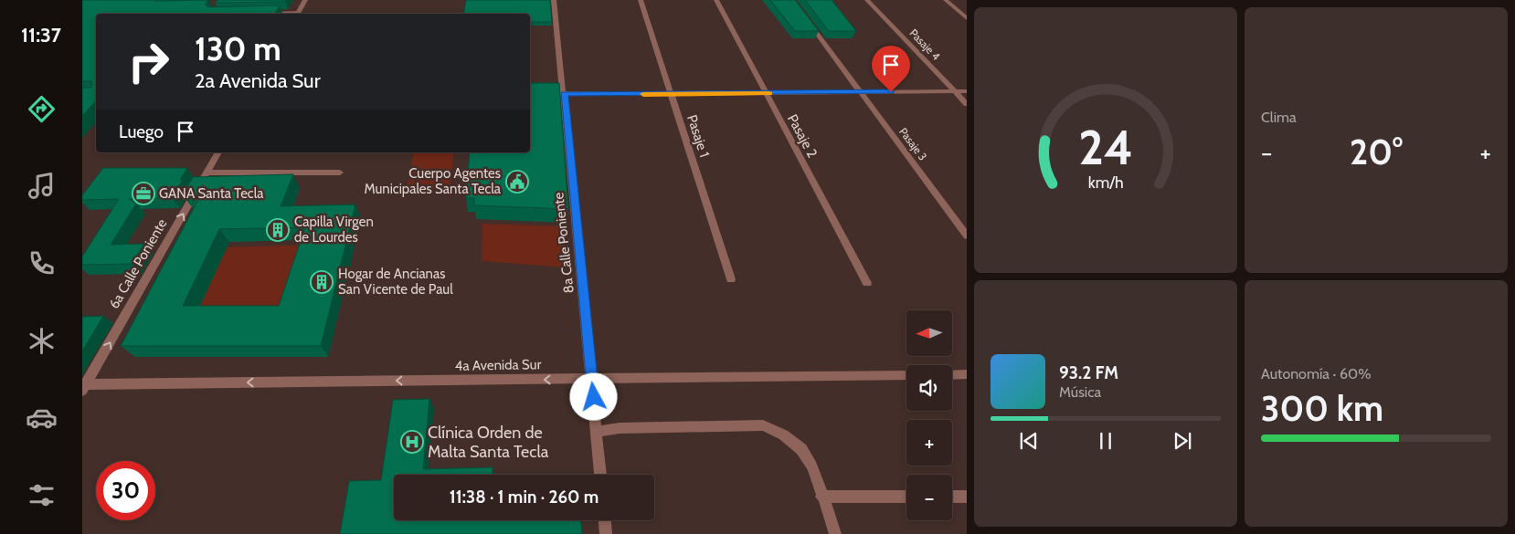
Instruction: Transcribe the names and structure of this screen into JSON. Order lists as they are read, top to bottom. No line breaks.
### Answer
{"streets":{"street":["Pasaje 4","Pasaje 1","Pasaje 2","Pasaje 3","8a Calle Poniente","6a Calle Poniente","4a Avenida Sur"]},"crossings":[["8a Calle Poniente","4a Avenida Sur"],["6a Calle Poniente","4a Avenida Sur"]],"one_way":["6a Calle Poniente","4a Avenida Sur"],"places":{"public building":["Cuerpo Agentes Municipales Santa Tecla"],"office":["GANA Santa Tecla"],"building":["Capilla Virgen de Lourdes","Hogar de Ancianas San Vicente de Paul"],"hospital":["Clínica Orden de Malta Santa Tecla"]},"north":"left","page":{"tabs":"11:37","tile":["Clima",["Autonomía · 60%","300 km"]],"turn":["130 m","2a Avenida Sur"],"then":"Luego","heat":["−","20°","+"],"map_buttons":["+","−"],"song":["93.2 FM","Música"],"limit":"30","trip":"11:38 · 1 min · 260 m","gauge":["24","km/h"]}}
